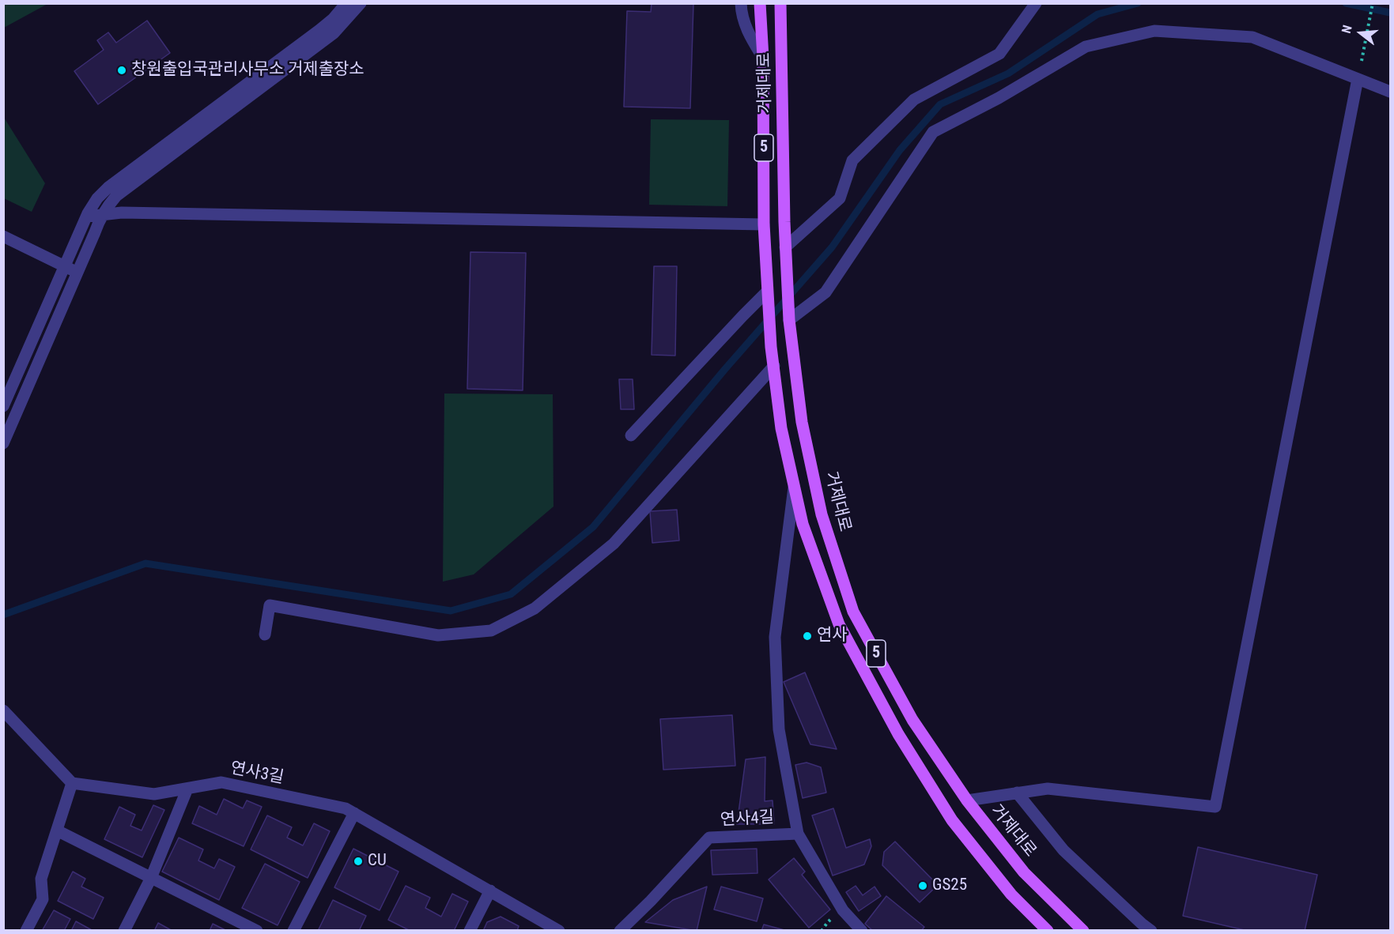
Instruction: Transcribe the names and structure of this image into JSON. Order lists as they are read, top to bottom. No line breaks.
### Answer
{"streets":{"main road":["거제대로","5"],"street":["연사3길","연사4길"]},"places":["창원출입국관리사무소 거제출장소","연사","CU","GS25"],"north":"left"}
